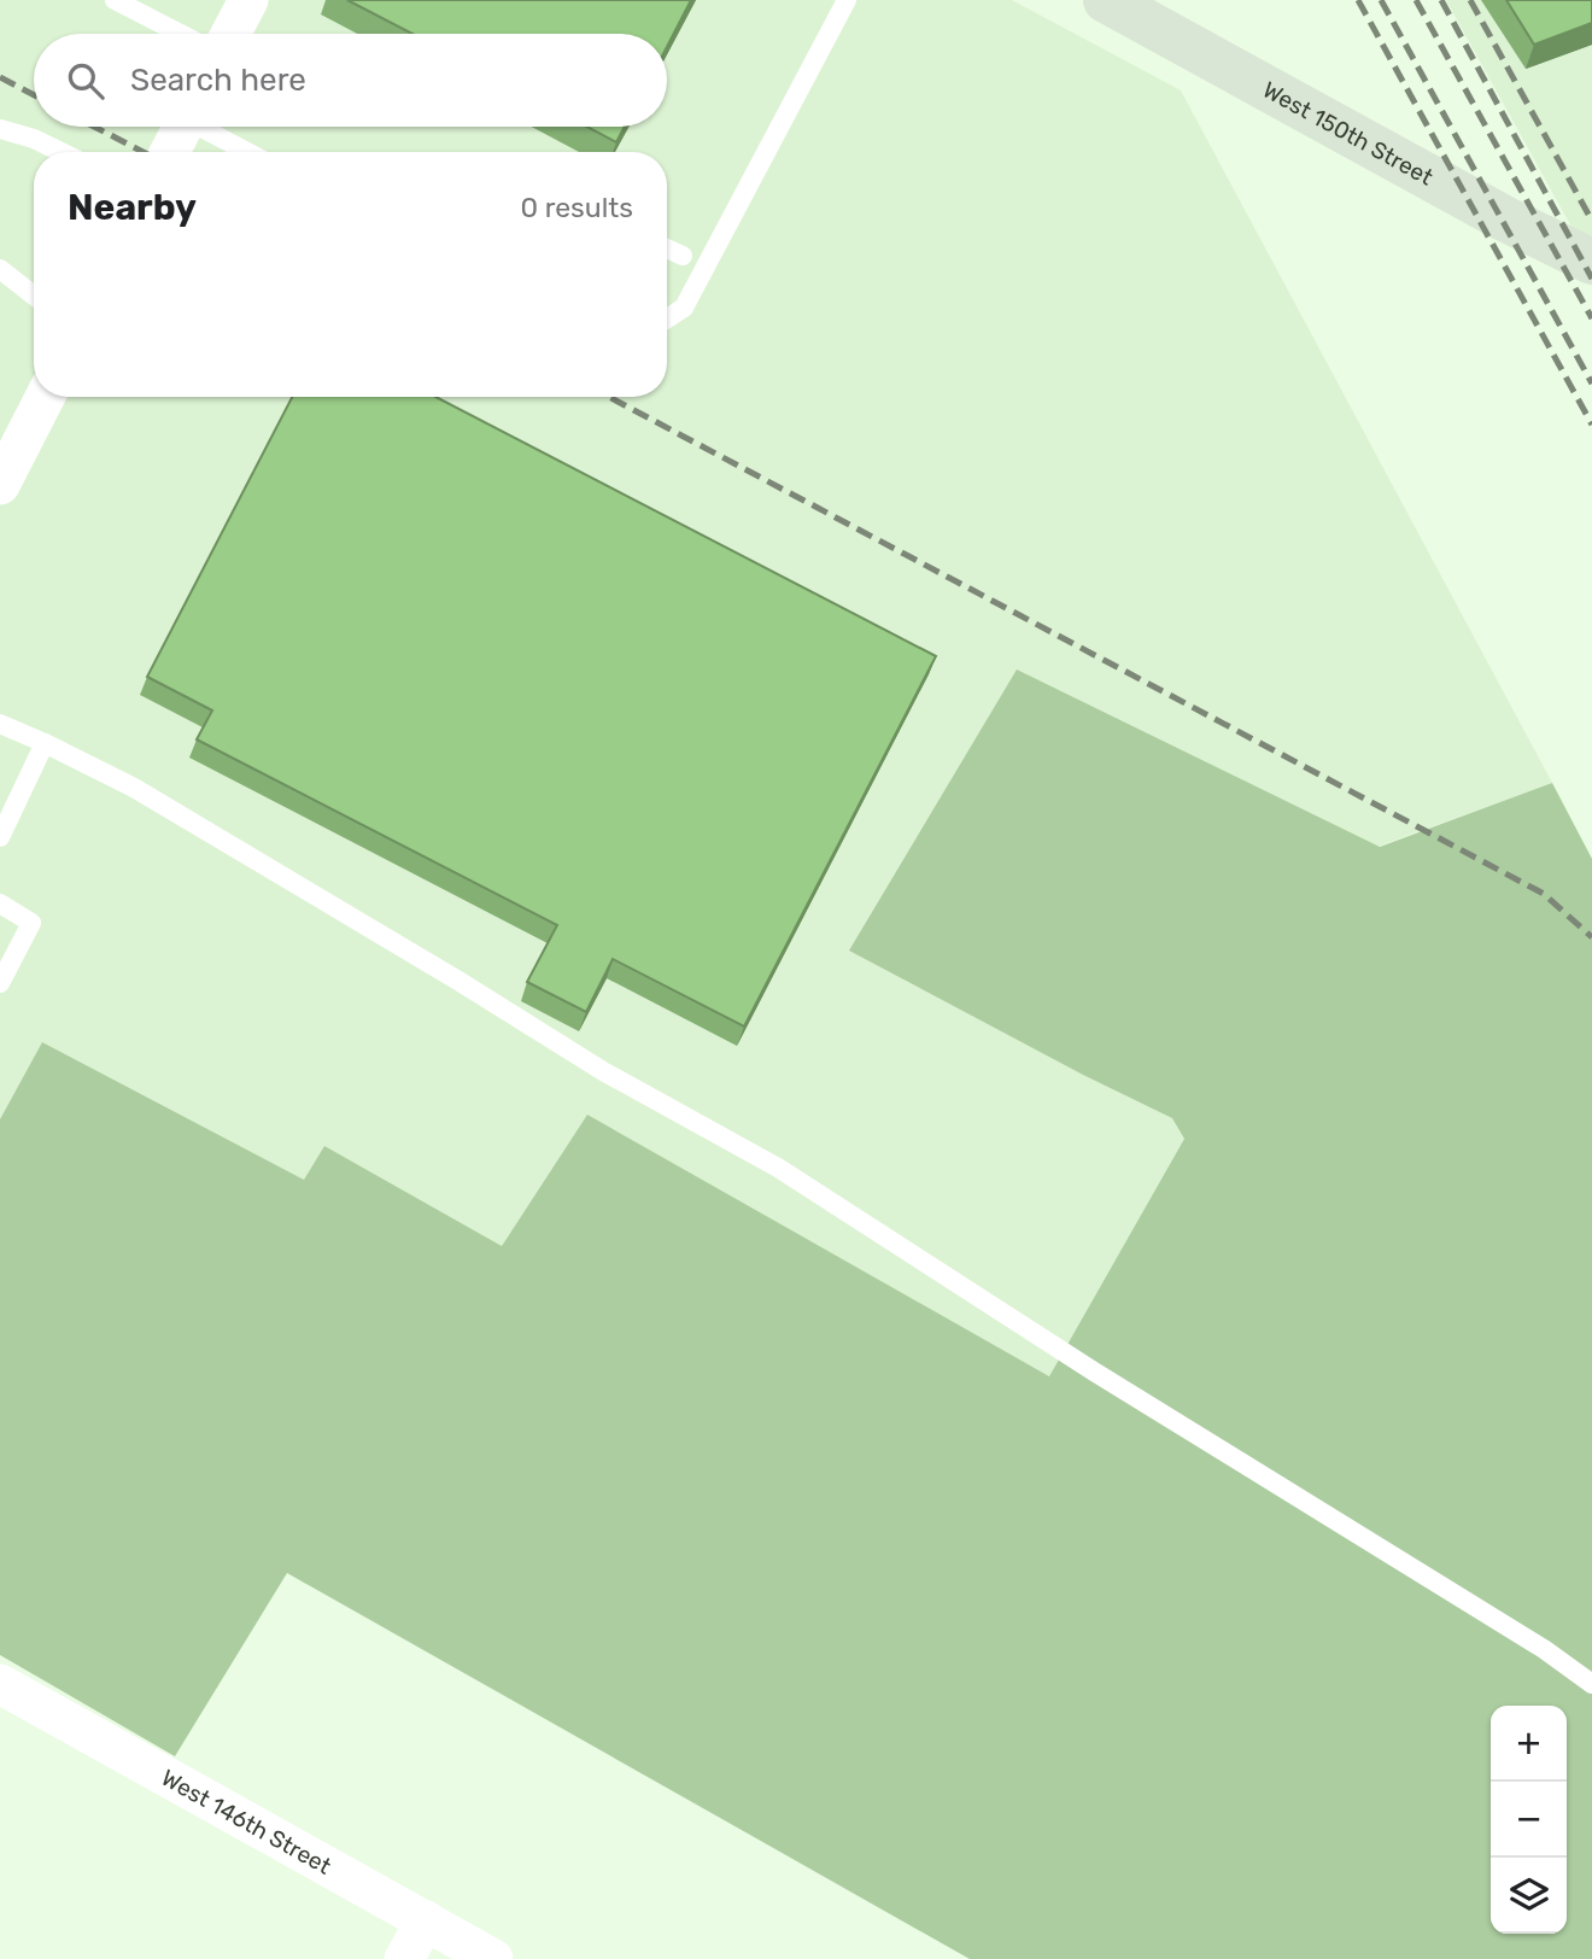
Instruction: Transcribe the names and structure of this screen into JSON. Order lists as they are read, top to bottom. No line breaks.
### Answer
{"streets":{"main road":["West 150th Street"],"street":["West 146th Street"]},"page":{"search":"Search here","heading":["Nearby","0 results"],"map_buttons":["+","−"]}}
